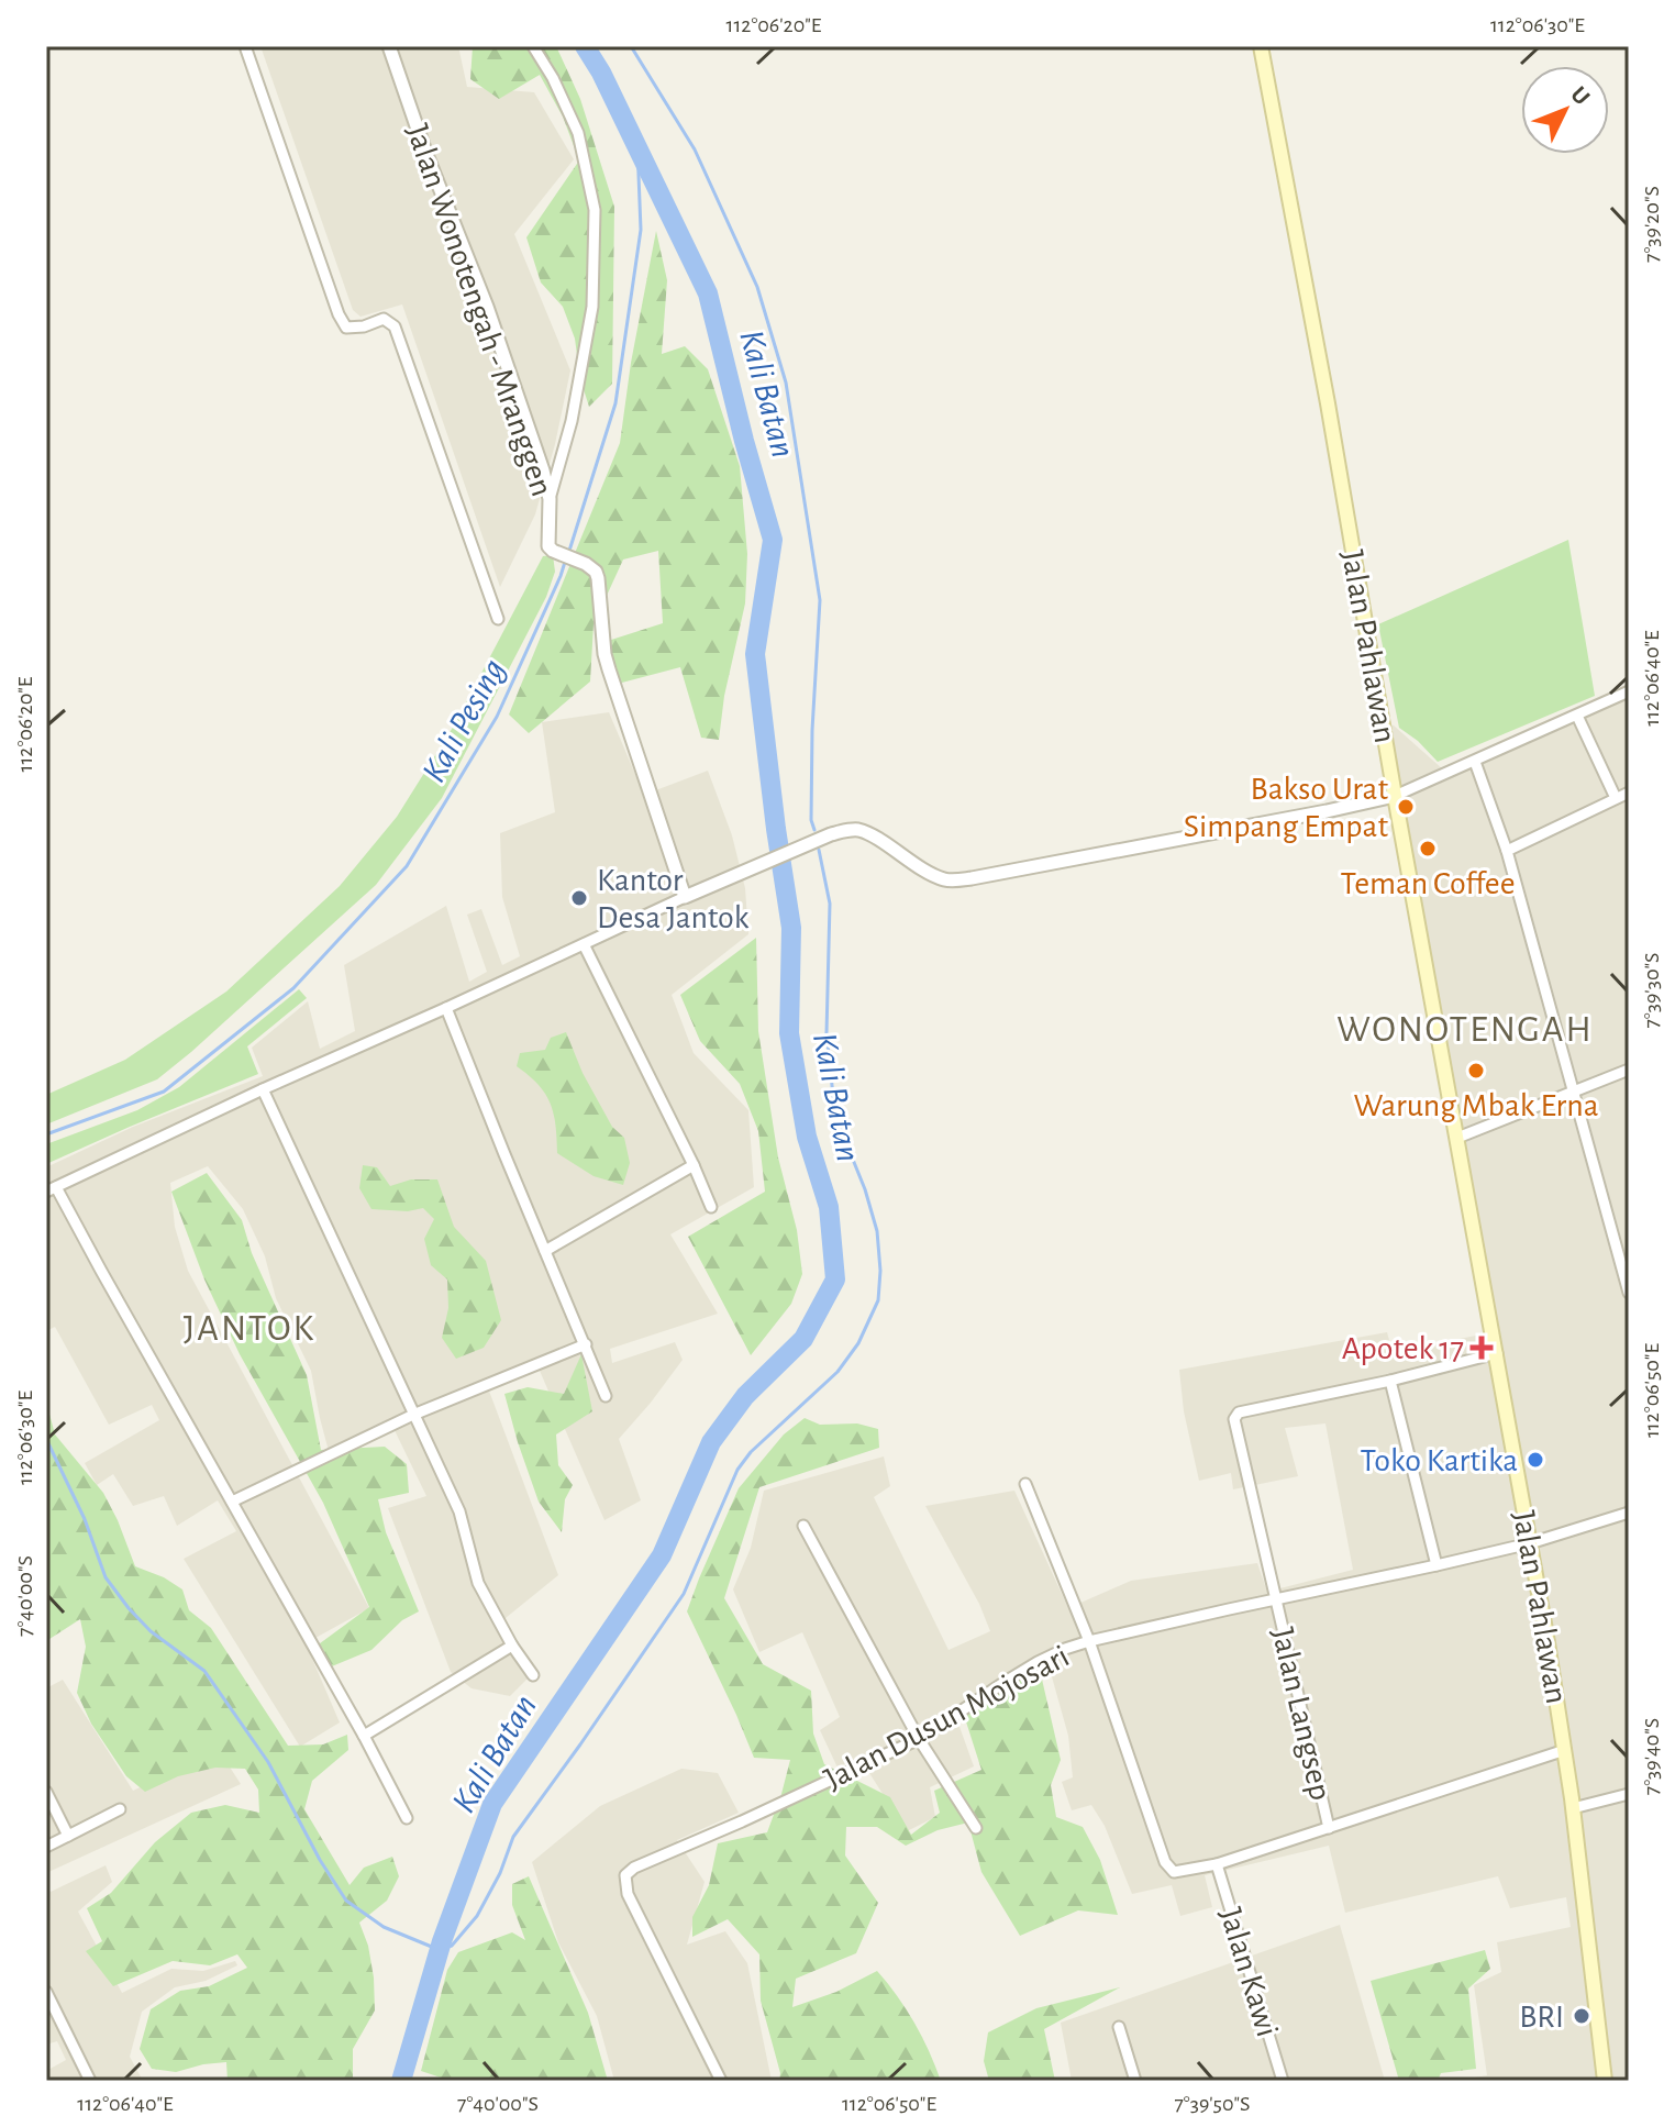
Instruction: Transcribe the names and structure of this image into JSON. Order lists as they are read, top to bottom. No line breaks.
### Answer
{"streets":{"main road":["Jalan Pahlawan"],"street":["Jalan Wonotengah - Mranggen","Jalan Langsep","Jalan Dusun Mojosari","Jalan Kawi"]},"crossings":[["Jalan Pahlawan","Jalan Dusun Mojosari"],["Jalan Langsep","Jalan Dusun Mojosari"]],"districts":["WONOTENGAH","JANTOK"],"water":["Kali Batan","Kali Pesing"],"places":{"other":["Bakso Urat Simpang Empat","Teman Coffee","Kantor Desa Jantok","Warung Mbak Erna","Toko Kartika","BRI"],"health":["Apotek 17"]},"north":"top right","coordinates":["112°06'20\"E","112°06'30\"E","7°39'20\"S","112°06'40\"E","7°39'30\"S","112°06'50\"E","7°40'00\"S","7°39'40\"S","7°39'50\"S"]}
